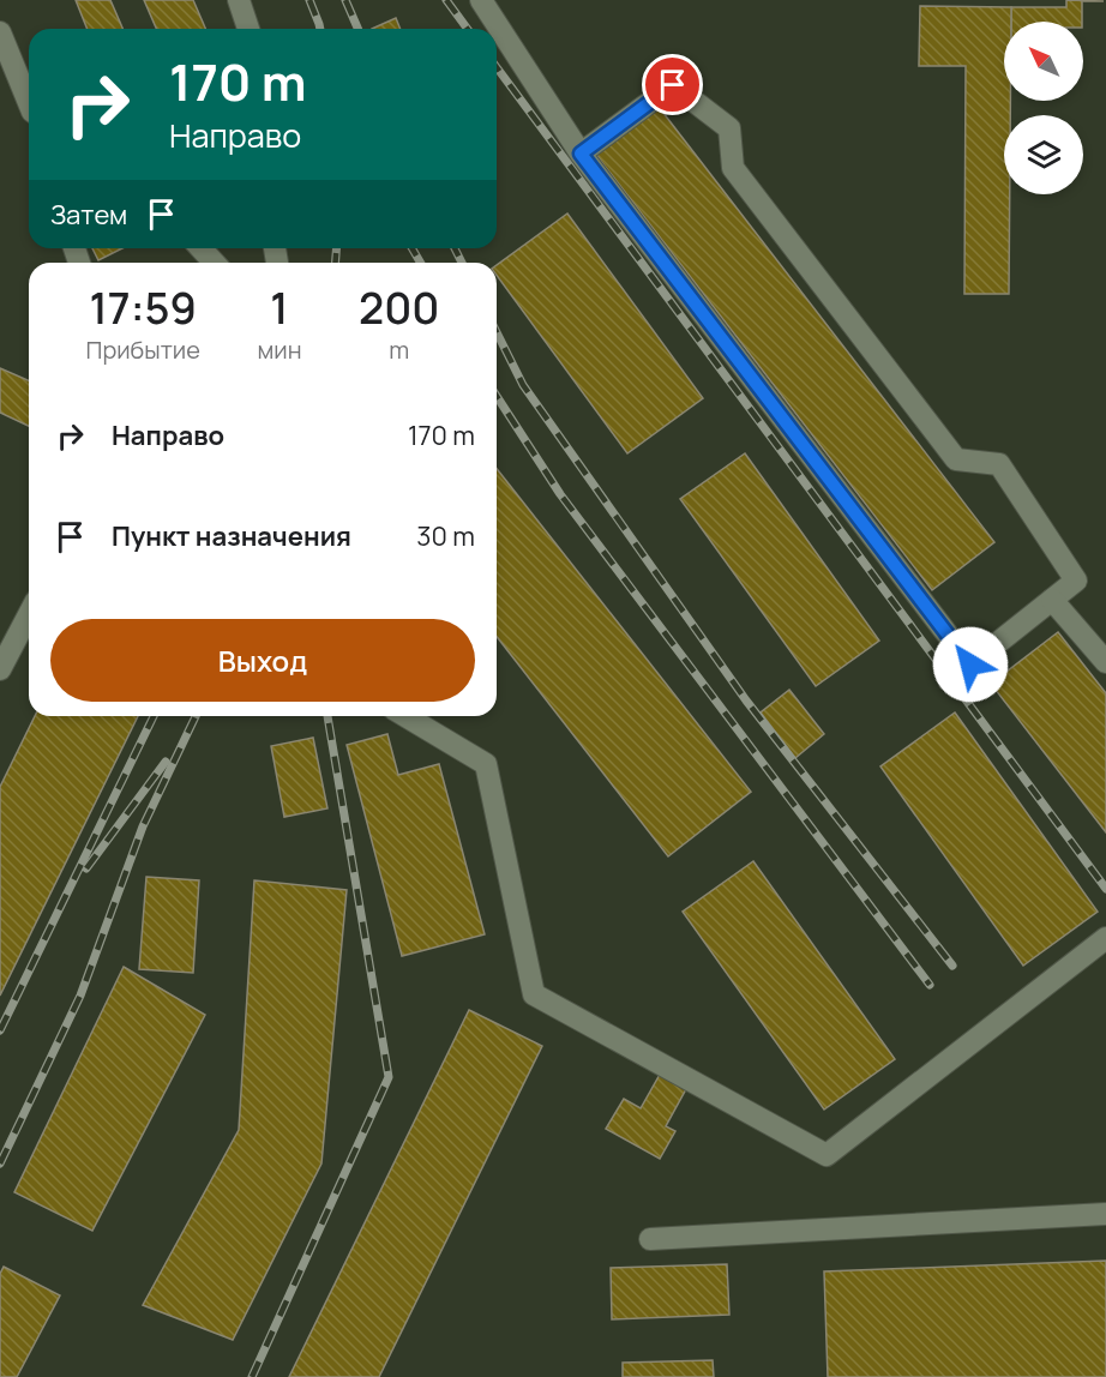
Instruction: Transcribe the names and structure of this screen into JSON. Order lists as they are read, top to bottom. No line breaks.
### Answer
{"north":"top left","page":{"turn":["170 m","Направо"],"then":"Затем","eta":["17:59","Прибытие","1","мин","200","m"],"list":[{"name":"Направо","value":"170 m"},{"name":"Пункт назначения","value":"30 m"}],"buttons":"Выход"}}
